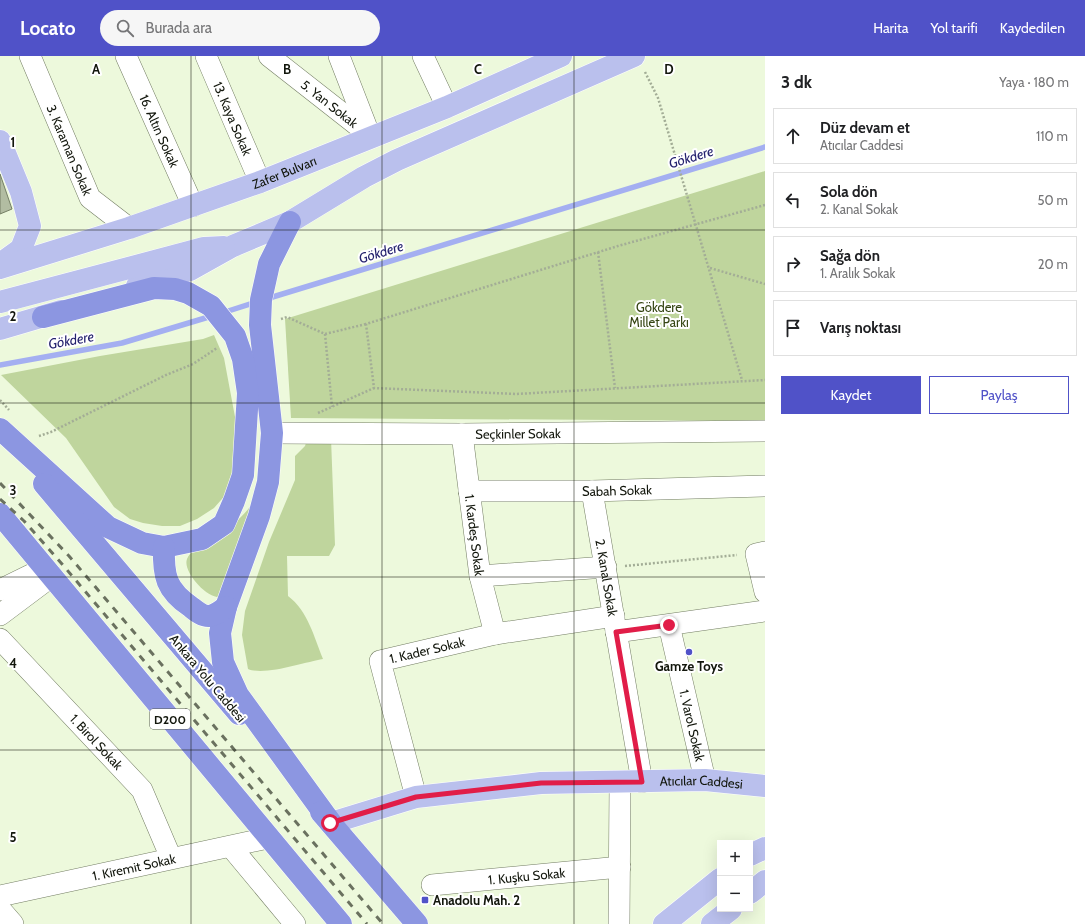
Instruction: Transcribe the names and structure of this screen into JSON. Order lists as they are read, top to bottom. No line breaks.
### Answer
{"streets":{"highway":["Ankara Yolu Caddesi","D200"],"main road":["Zafer Bulvarı","Atıcılar Caddesi"],"street":["5. Yan Sokak","13. Kaya Sokak","16. Altın Sokak","3. Karaman Sokak","Seçkinler Sokak","Sabah Sokak","1. Kardeş Sokak","2. Kanal Sokak","1. Kader Sokak","1. Varol Sokak","1. Birol Sokak","1. Kiremit Sokak","1. Kuşku Sokak"]},"crossings":[["5. Yan Sokak","Zafer Bulvarı"],["13. Kaya Sokak","Zafer Bulvarı"],["16. Altın Sokak","Zafer Bulvarı"],["3. Karaman Sokak","Zafer Bulvarı"],["Seçkinler Sokak","1. Kardeş Sokak"],["Sabah Sokak","1. Kardeş Sokak"],["Sabah Sokak","2. Kanal Sokak"],["1. Kardeş Sokak","1. Kader Sokak"],["2. Kanal Sokak","1. Kader Sokak"],["2. Kanal Sokak","Atıcılar Caddesi"],["1. Kader Sokak","1. Varol Sokak"],["1. Kader Sokak","Atıcılar Caddesi"],["Ankara Yolu Caddesi","Atıcılar Caddesi"],["D200","1. Kiremit Sokak"],["1. Varol Sokak","Atıcılar Caddesi"],["1. Birol Sokak","1. Kiremit Sokak"]],"water":["Gökdere"],"parks":["Gökdere Millet Parkı"],"places":{"other":["Gamze Toys"],"transit":["Anadolu Mah. 2"]},"page":{"header":"Locato","search":"Burada ara","nav":["Harita","Yol tarifi","Kaydedilen"],"heading":["3 dk","Yaya · 180 m"],"list":[["Düz devam et","Atıcılar Caddesi","110 m"],["Sola dön","2. Kanal Sokak","50 m"],["Sağa dön","1. Aralık Sokak","20 m"],"Varış noktası"],"buttons":["Kaydet","Paylaş"],"map_buttons":["+","−"]},"grid":{"columns":["A","B","C","D"],"rows":["1","2","3","4","5"]}}
